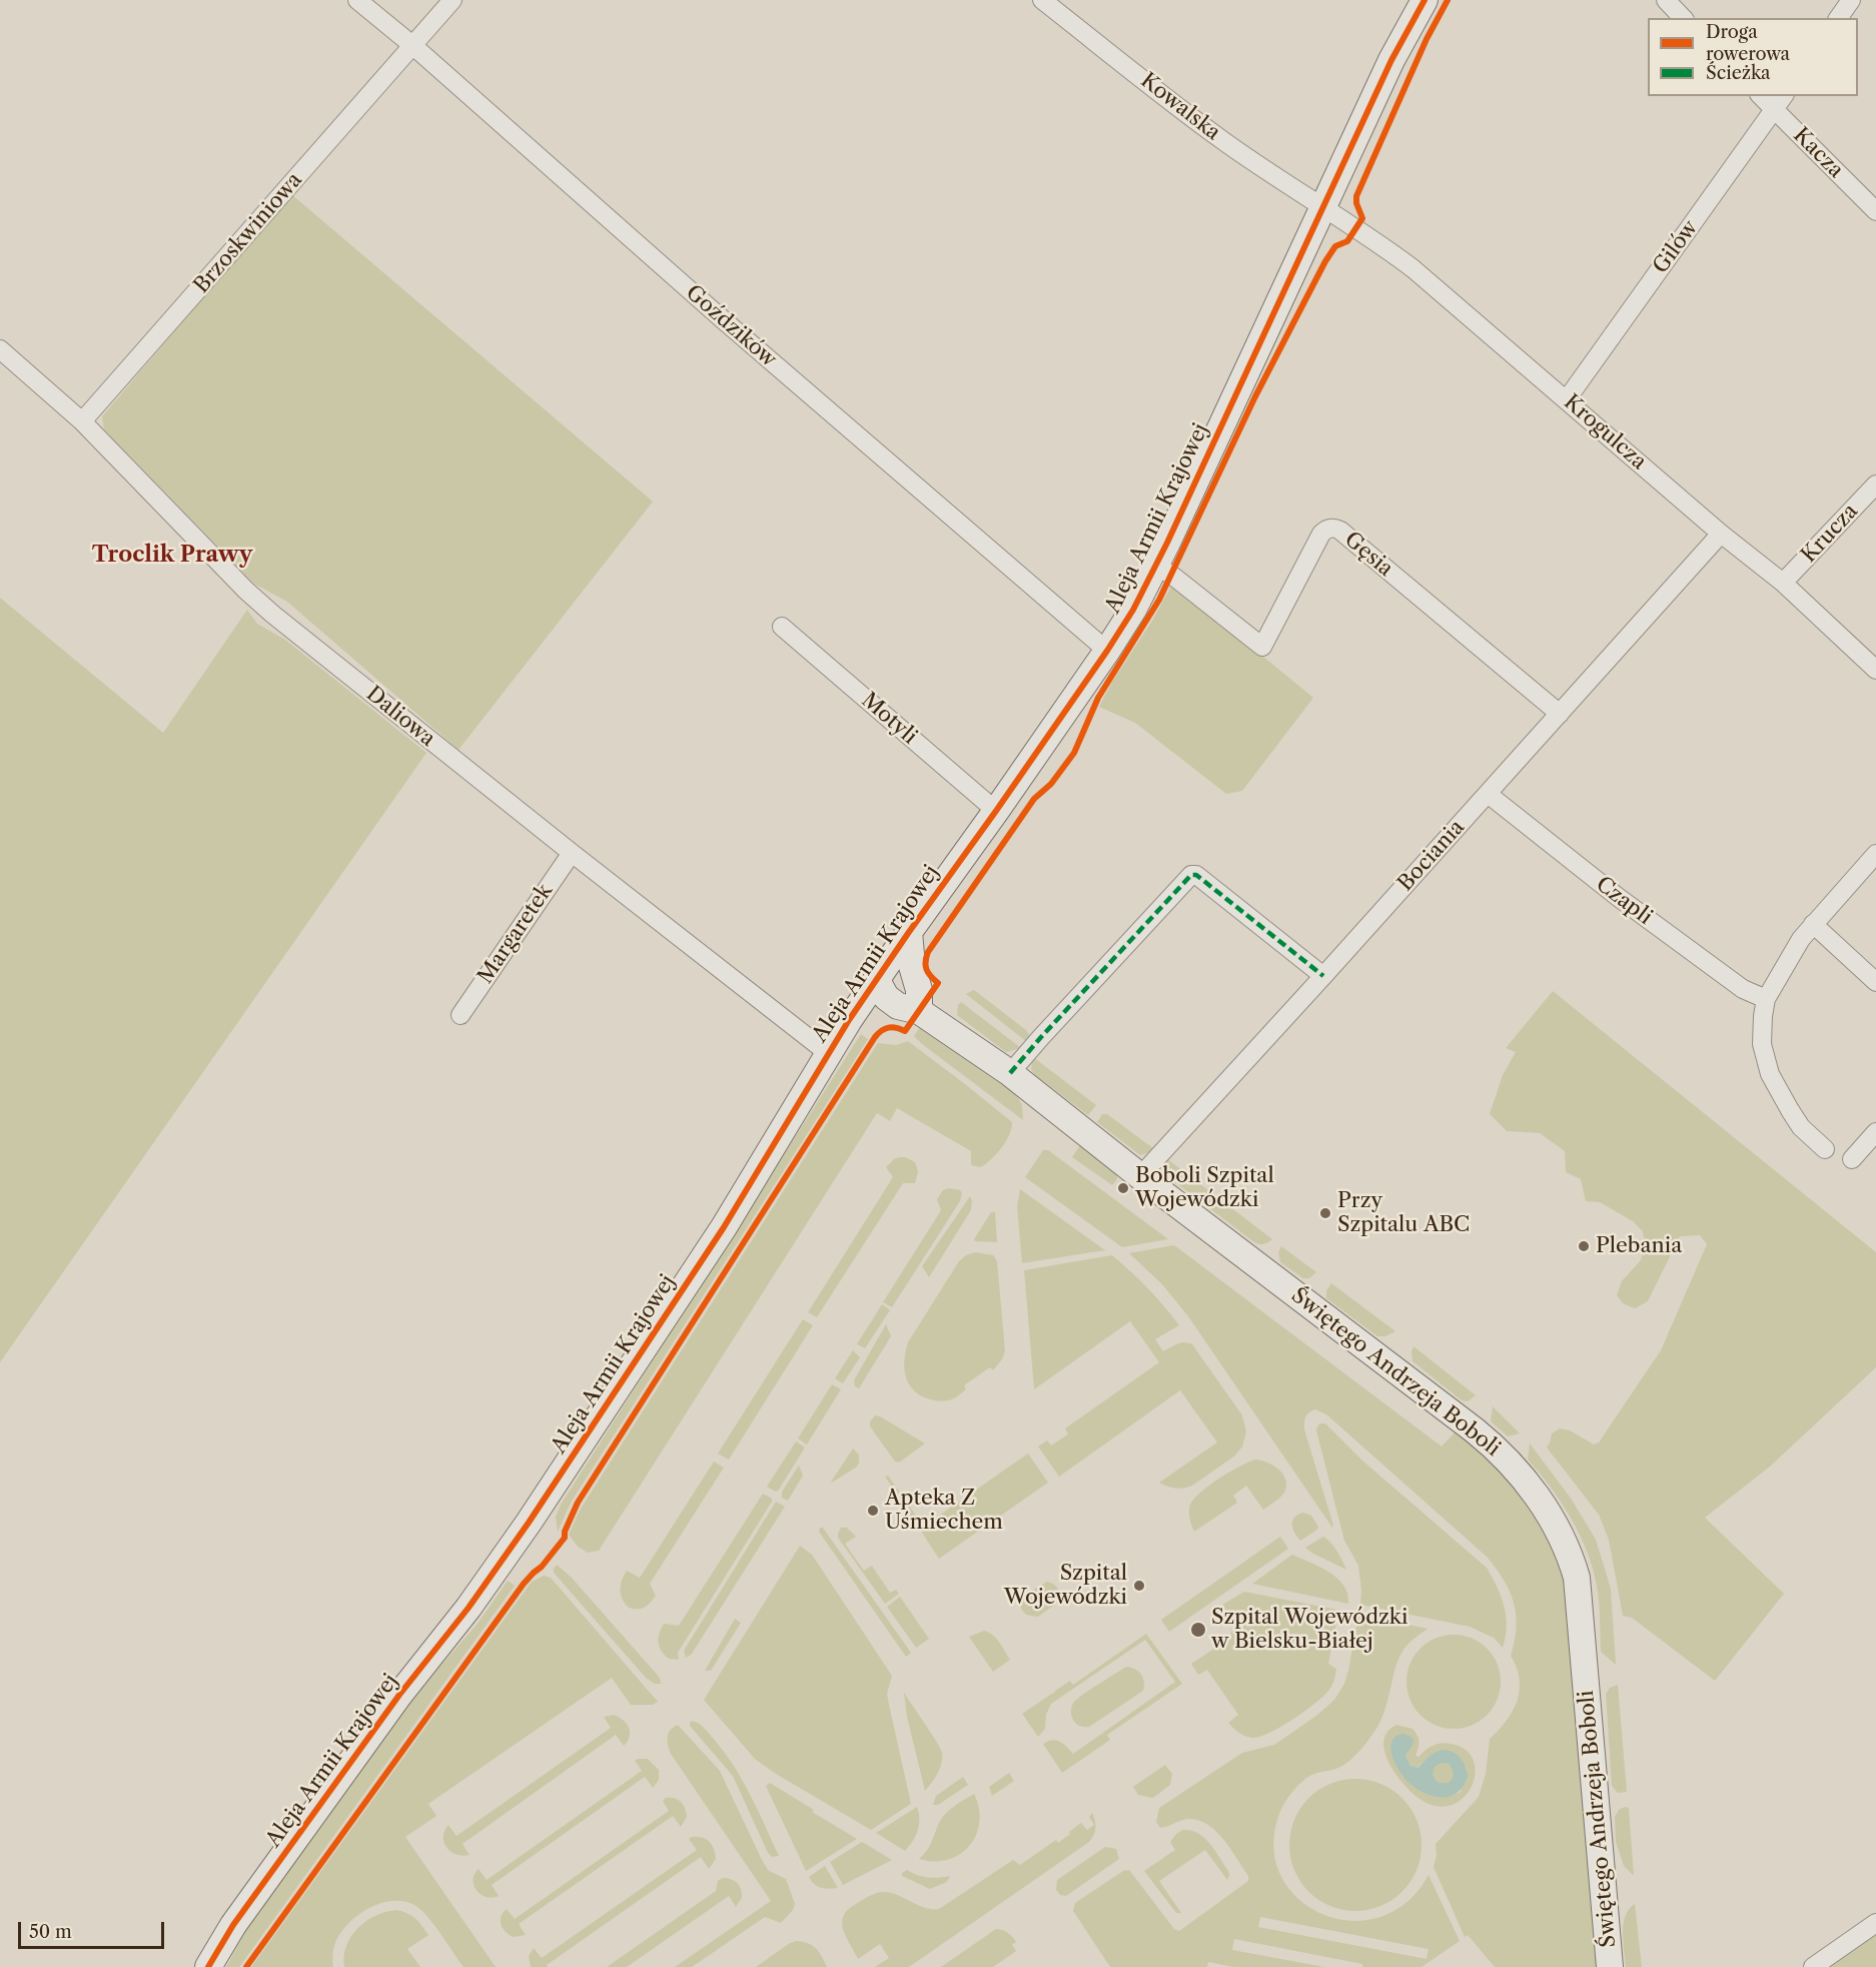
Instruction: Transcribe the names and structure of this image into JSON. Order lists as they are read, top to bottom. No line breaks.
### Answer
{"streets":{"street":["Kowalska","Kacza","Brzoskwiniowa","Gilów","Goździków","Krogulcza","Aleja Armii Krajowej","Krucza","Gęsia","Daliowa","Motyli","Bociania","Czapli","Margaretek","Świętego Andrzeja Boboli"]},"crossings":[["Kowalska","Krogulcza"],["Kowalska","Aleja Armii Krajowej"],["Kacza","Gilów"],["Brzoskwiniowa","Goździków"],["Brzoskwiniowa","Daliowa"],["Gilów","Krogulcza"],["Goździków","Aleja Armii Krajowej"],["Krogulcza","Aleja Armii Krajowej"],["Krogulcza","Krucza"],["Krogulcza","Bociania"],["Aleja Armii Krajowej","Gęsia"],["Aleja Armii Krajowej","Daliowa"],["Aleja Armii Krajowej","Motyli"],["Aleja Armii Krajowej","Świętego Andrzeja Boboli"],["Gęsia","Bociania"],["Daliowa","Margaretek"],["Bociania","Czapli"],["Bociania","Świętego Andrzeja Boboli"]],"districts":["Troclik Prawy"],"places":["Boboli Szpital Wojewódzki","Przy Szpitalu ABC","Plebania","Apteka Z Uśmiechem","Szpital Wojewódzki","Szpital Wojewódzki w Bielsku-Białej"],"legend":["Droga rowerowa","Ścieżka"],"scale_bar":"50 m"}
